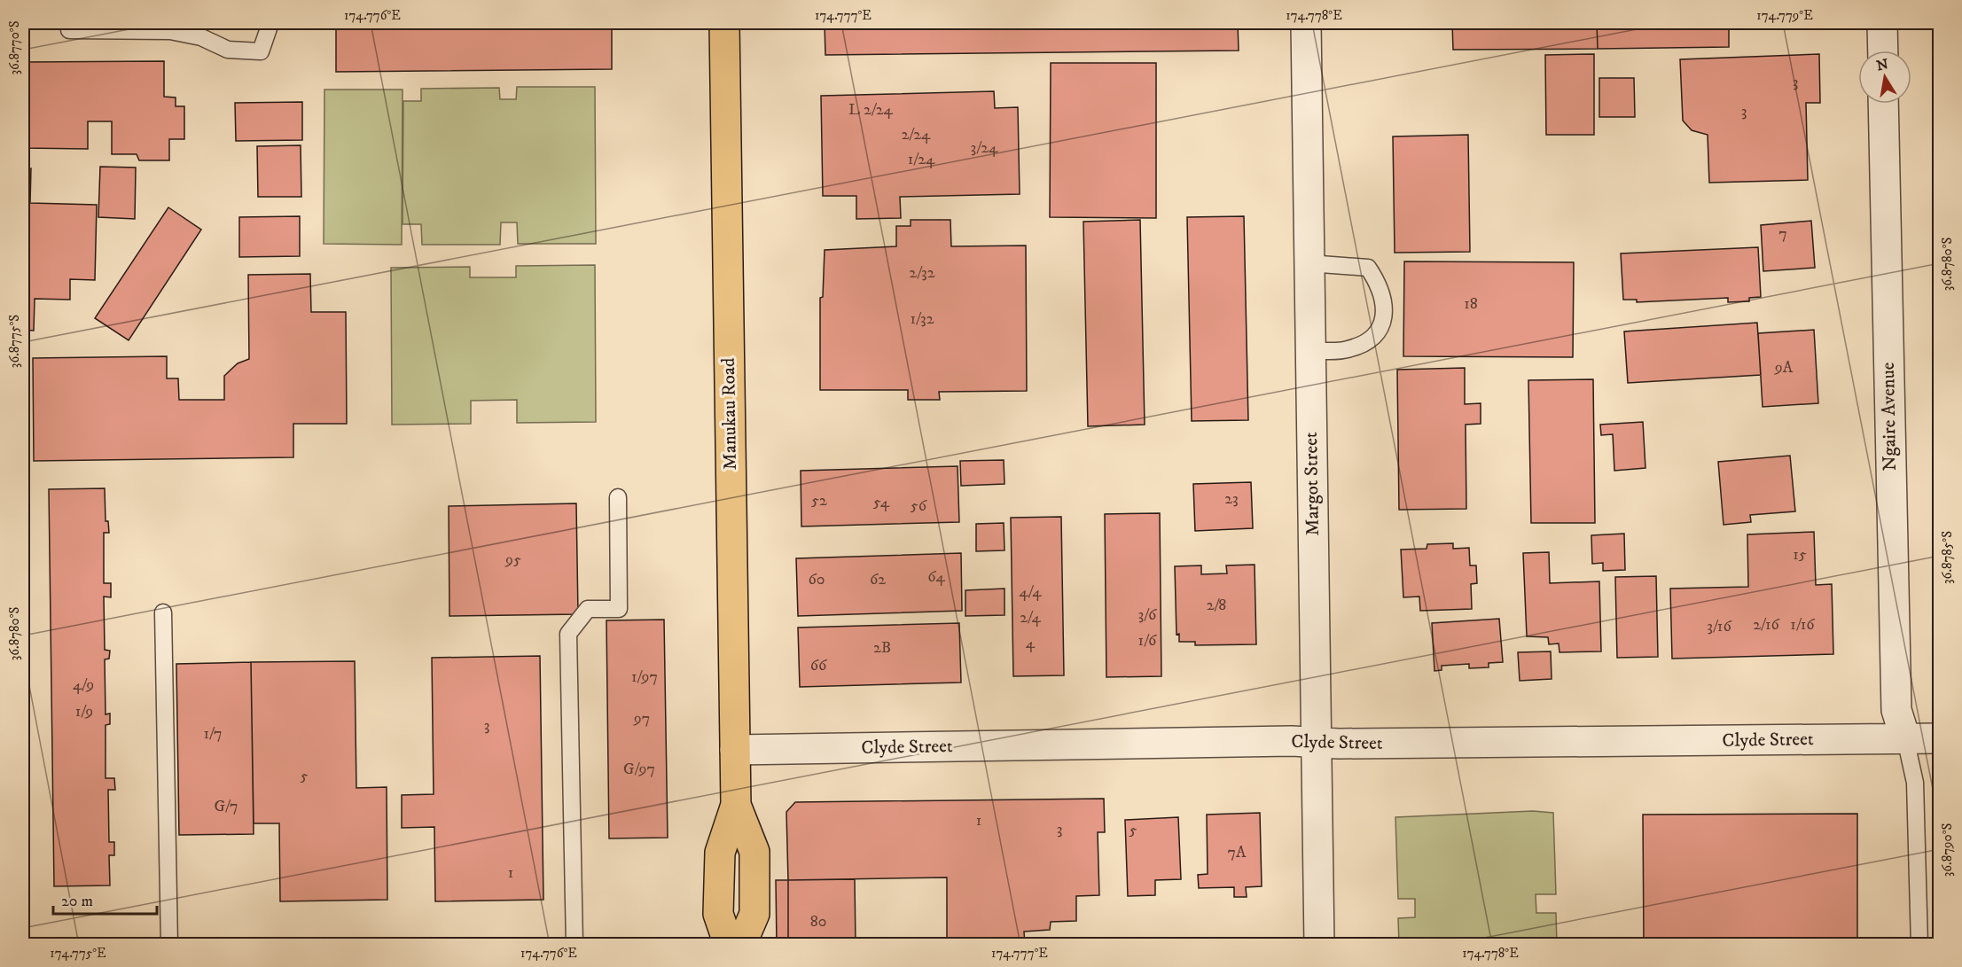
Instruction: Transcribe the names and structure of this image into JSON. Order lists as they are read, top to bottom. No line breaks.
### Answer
{"streets":{"main road":["Manukau Road"],"street":["Ngaire Avenue","Margot Street","Clyde Street"]},"crossings":[["Manukau Road","Clyde Street"],["Ngaire Avenue","Clyde Street"],["Margot Street","Clyde Street"]],"house_numbers":["3","L 2/24","3","2/24","3/24","1/24","7","2/32","18","1/32","9A","23","52","54","56","15","95","64","60","62","4/4","2/8","3/6","2/4","2/16","1/16","3/16","1/6","4","2B","66","1/97","4/9","1/9","97","3","1/7","G/97","5","G/7","1","3","5","7A","1","80"],"scale_bar":"20 m","north":"top","coordinates":["174.776°E","174.777°E","174.778°E","174.779°E","36.8770°S","36.8780°S","36.8775°S","36.8785°S","36.8790°S","174.775°E"]}
